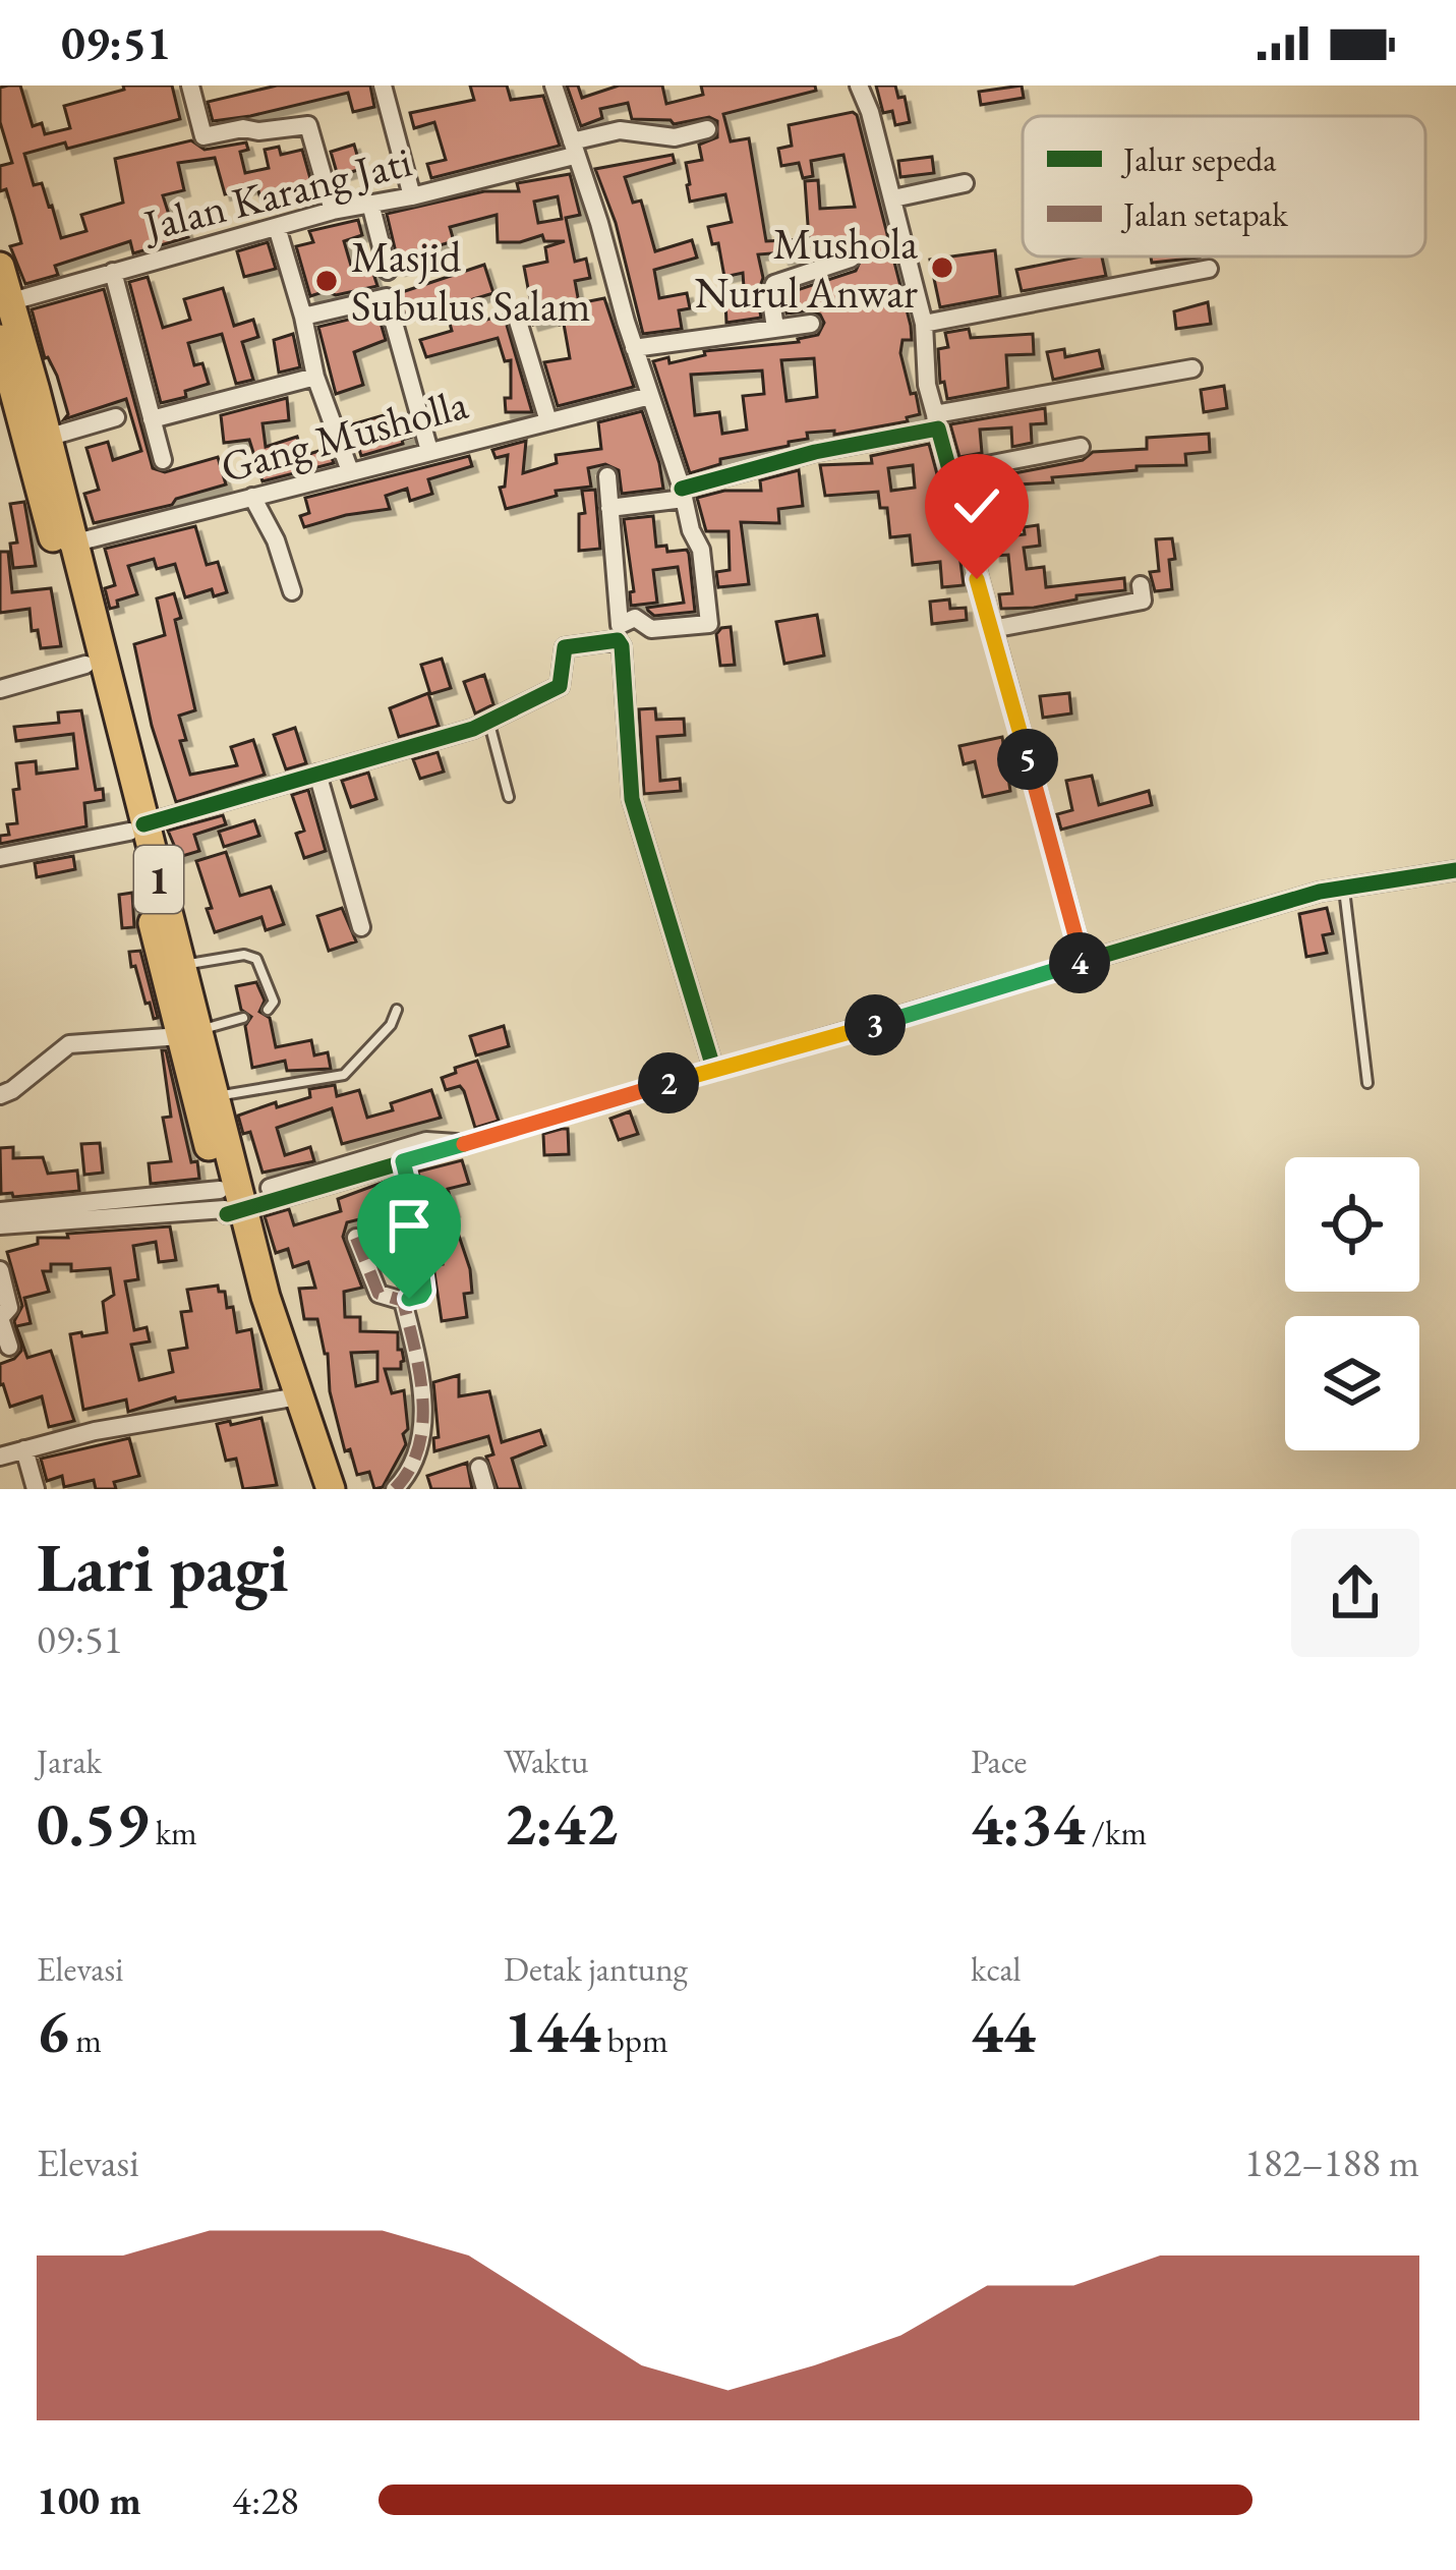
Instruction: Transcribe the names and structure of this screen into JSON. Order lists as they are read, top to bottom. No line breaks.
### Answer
{"streets":{"highway":["1"],"street":["Jalan Karang Jati","Gang Musholla"]},"crossings":[["Jalan Karang Jati","1"],["Gang Musholla","1"]],"places":["Mushola Nurul Anwar","Masjid Subulus Salam"],"legend":["Jalur sepeda","Jalan setapak"],"page":{"status":"09:51","pins":["5","4","3","2"],"heading":["Lari pagi","09:51"],"stats":[["Jarak","0.59 km"],["Waktu","2:42"],["Pace","4:34 /km"],["Elevasi","6 m"],["Detak jantung","144 bpm"],["kcal","44"]],"chart":["Elevasi","182–188 m"],"list":[{"name":"100 m","note":"4:28"}]}}
